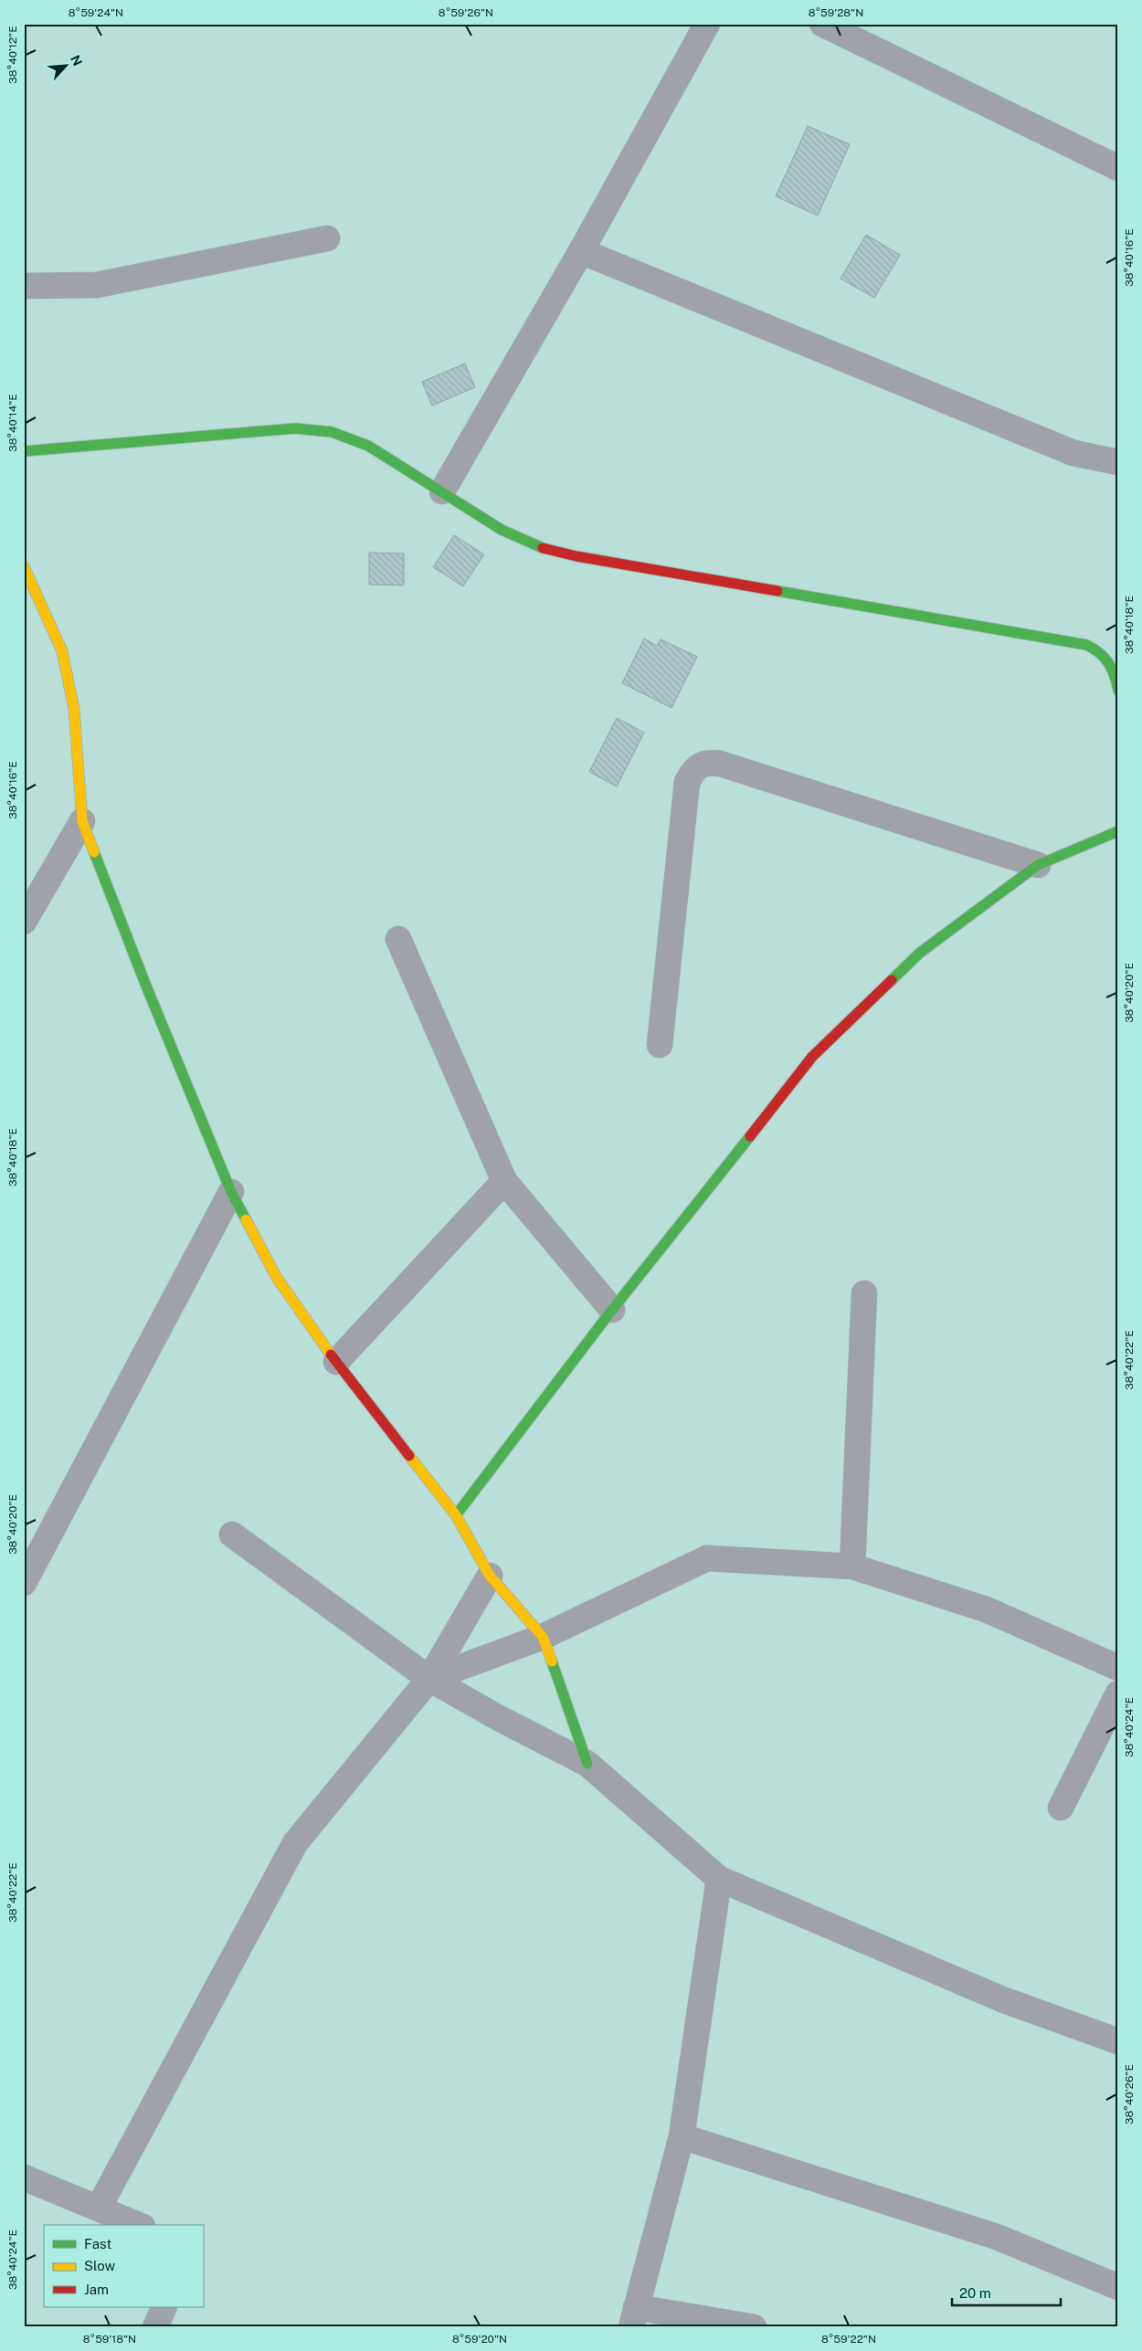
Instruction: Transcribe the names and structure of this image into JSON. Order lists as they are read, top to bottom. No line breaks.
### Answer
{"legend":["Fast","Slow","Jam"],"scale_bar":"20 m","north":"top right","coordinates":["8°59'24\"N","8°59'26\"N","8°59'28\"N","38°40'12\"E","38°40'16\"E","38°40'14\"E","38°40'18\"E","38°40'20\"E","38°40'22\"E","38°40'24\"E","38°40'26\"E","8°59'18\"N","8°59'20\"N","8°59'22\"N"]}
